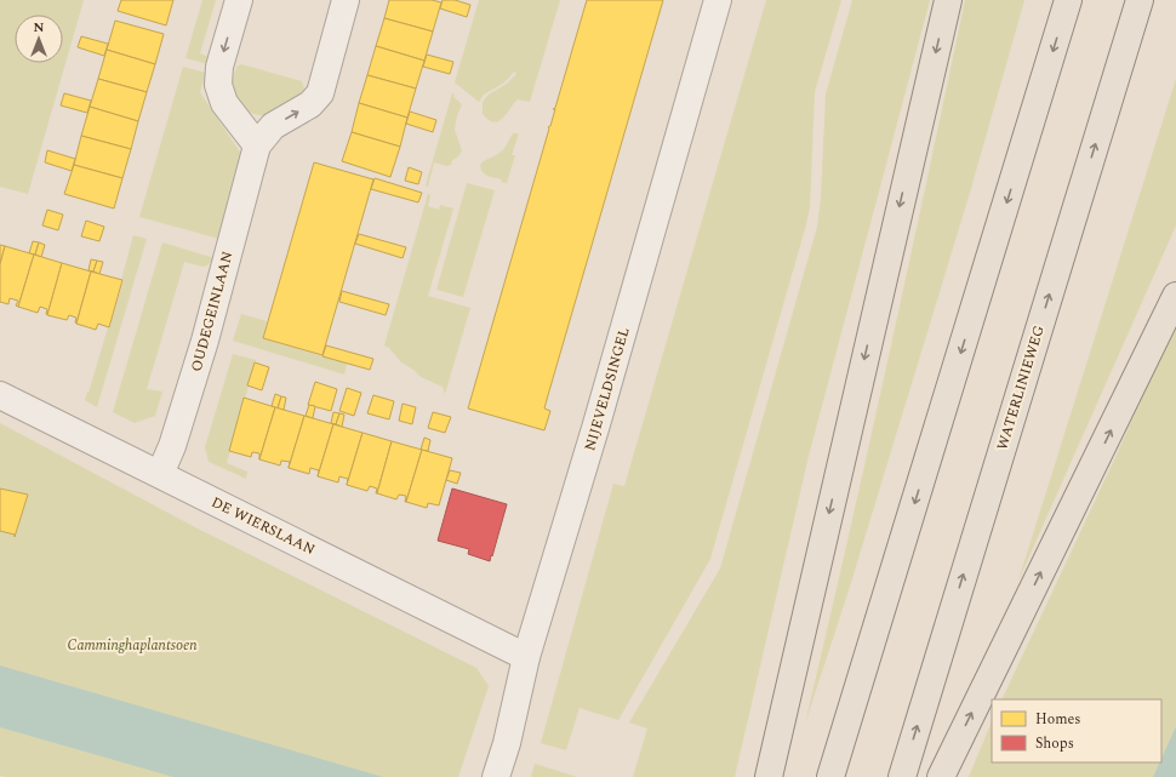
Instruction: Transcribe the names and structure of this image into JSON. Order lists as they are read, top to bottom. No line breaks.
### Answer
{"streets":{"main road":["WATERLINIEWEG"],"street":["OUDEGEINLAAN","NIJEVELDSINGEL","DE WIERSLAAN"]},"crossings":[["OUDEGEINLAAN","DE WIERSLAAN"],["NIJEVELDSINGEL","DE WIERSLAAN"]],"parks":["Camminghaplantsoen"],"legend":["Homes","Shops"],"north":"top"}
